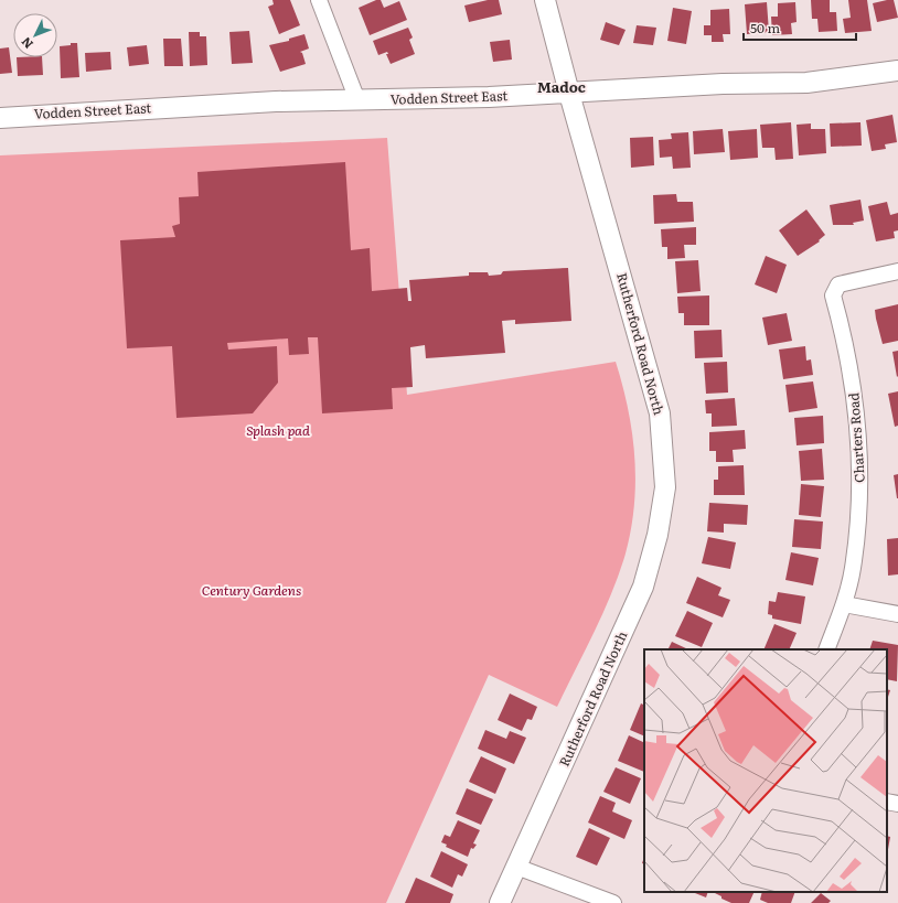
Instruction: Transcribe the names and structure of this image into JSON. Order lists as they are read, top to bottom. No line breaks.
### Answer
{"streets":{"street":["Vodden Street East","Rutherford Road North","Charters Road"]},"crossings":[["Vodden Street East","Rutherford Road North"]],"districts":["Madoc"],"parks":["Splash pad","Century Gardens"],"scale_bar":"50 m","north":"bottom left"}
